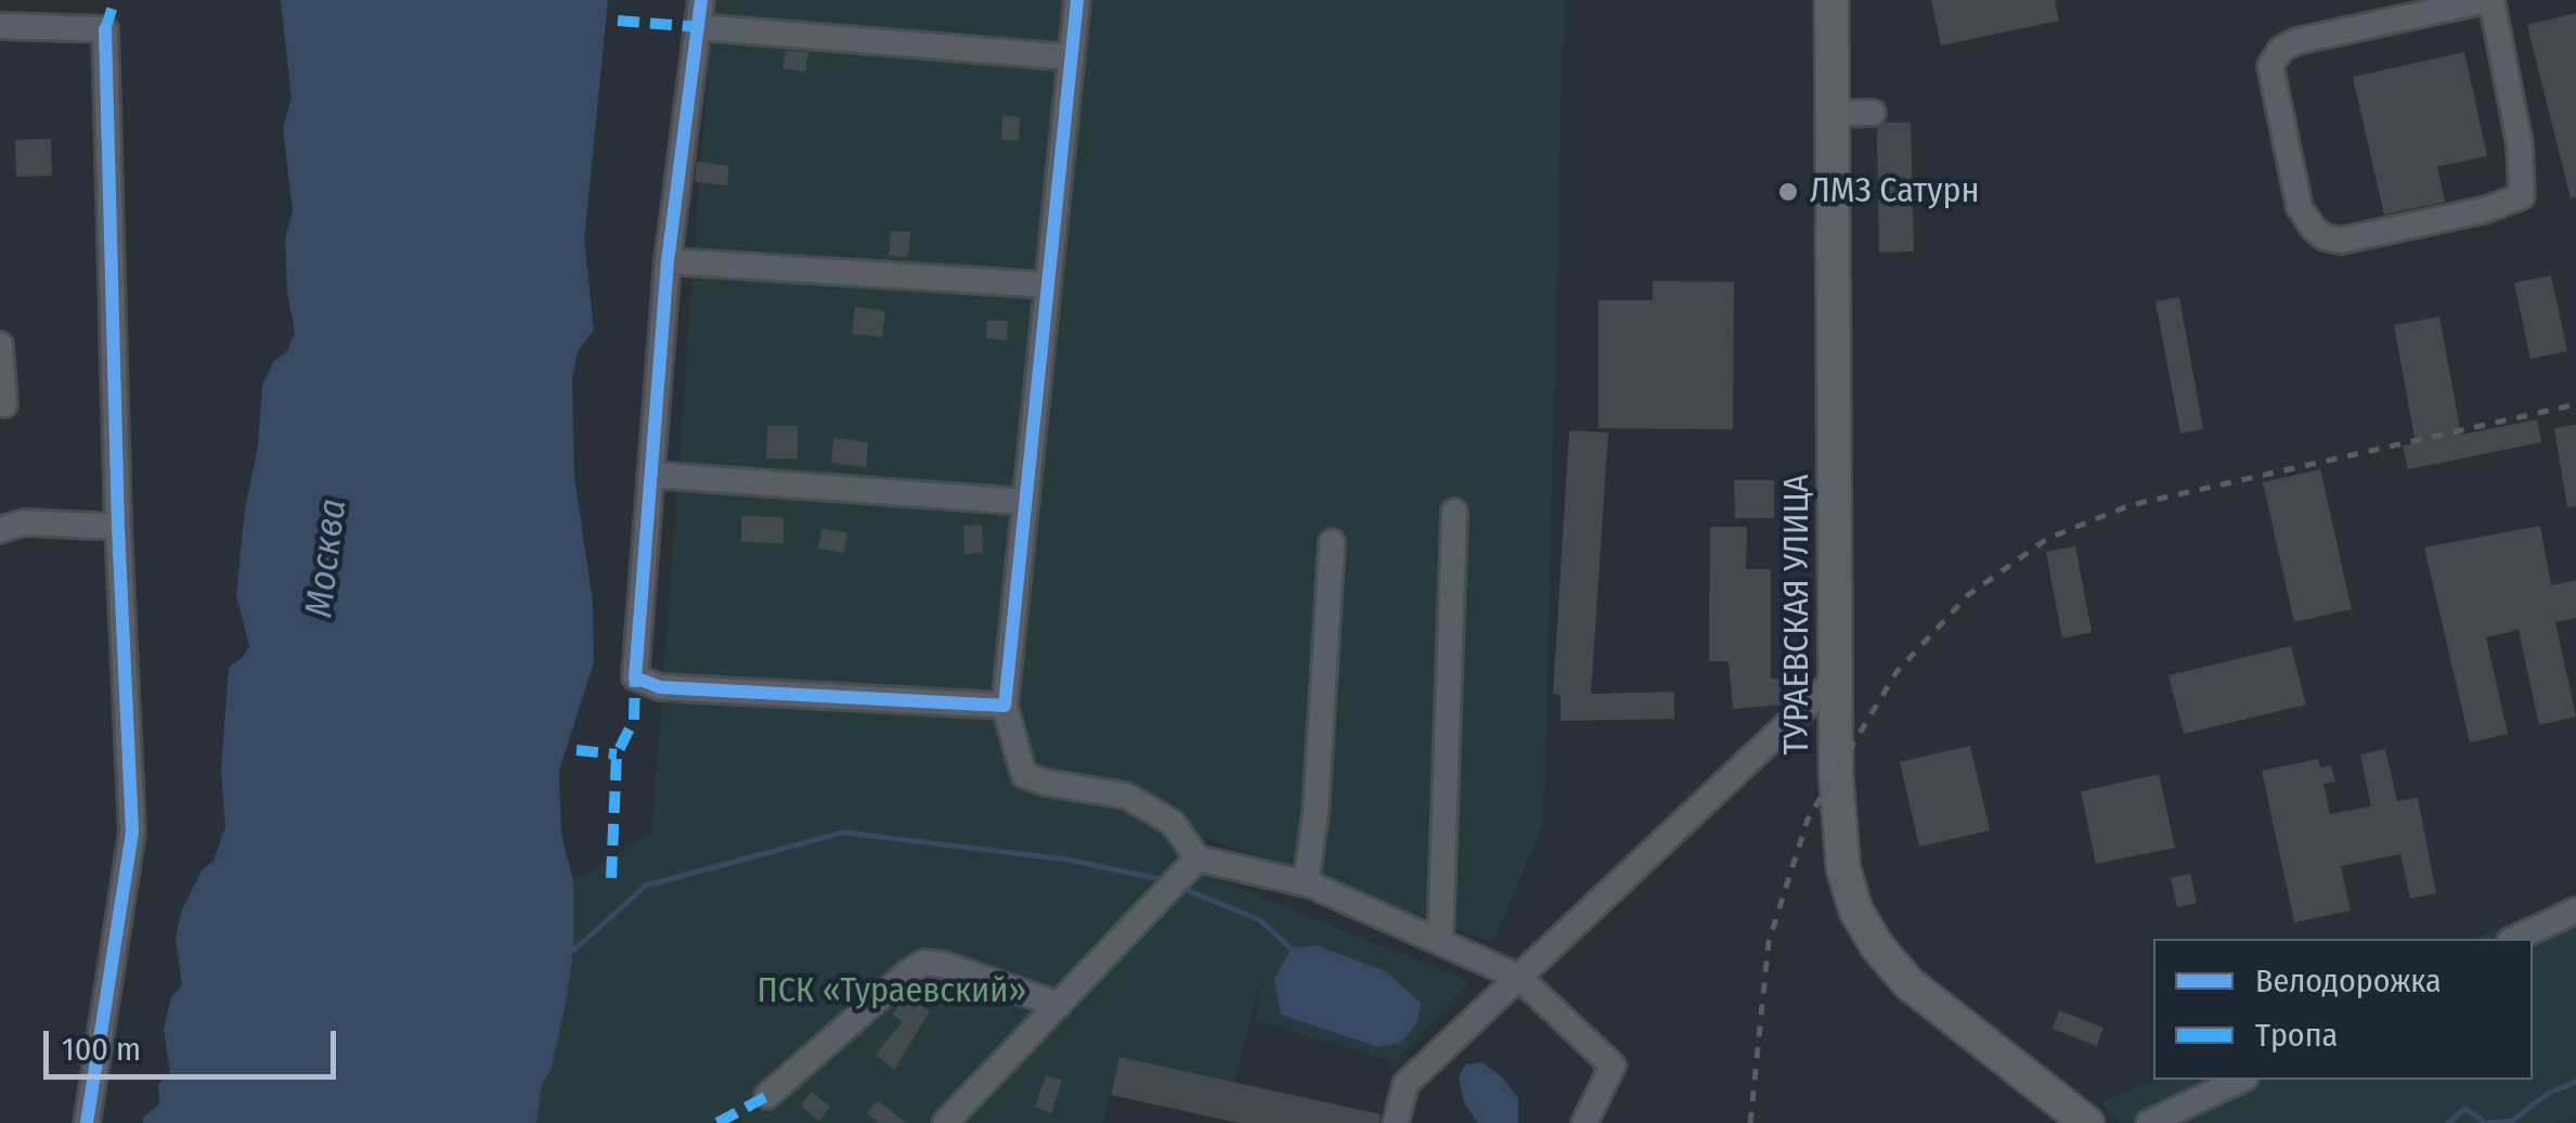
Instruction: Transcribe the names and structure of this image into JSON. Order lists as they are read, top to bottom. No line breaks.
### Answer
{"streets":{"main road":["ТУРАЕВСКАЯ УЛИЦА"]},"water":["Москва"],"parks":["ПСК «Тураевский»"],"places":["ЛМЗ Сатурн"],"legend":["Велодорожка","Тропа"],"scale_bar":"100 m"}
